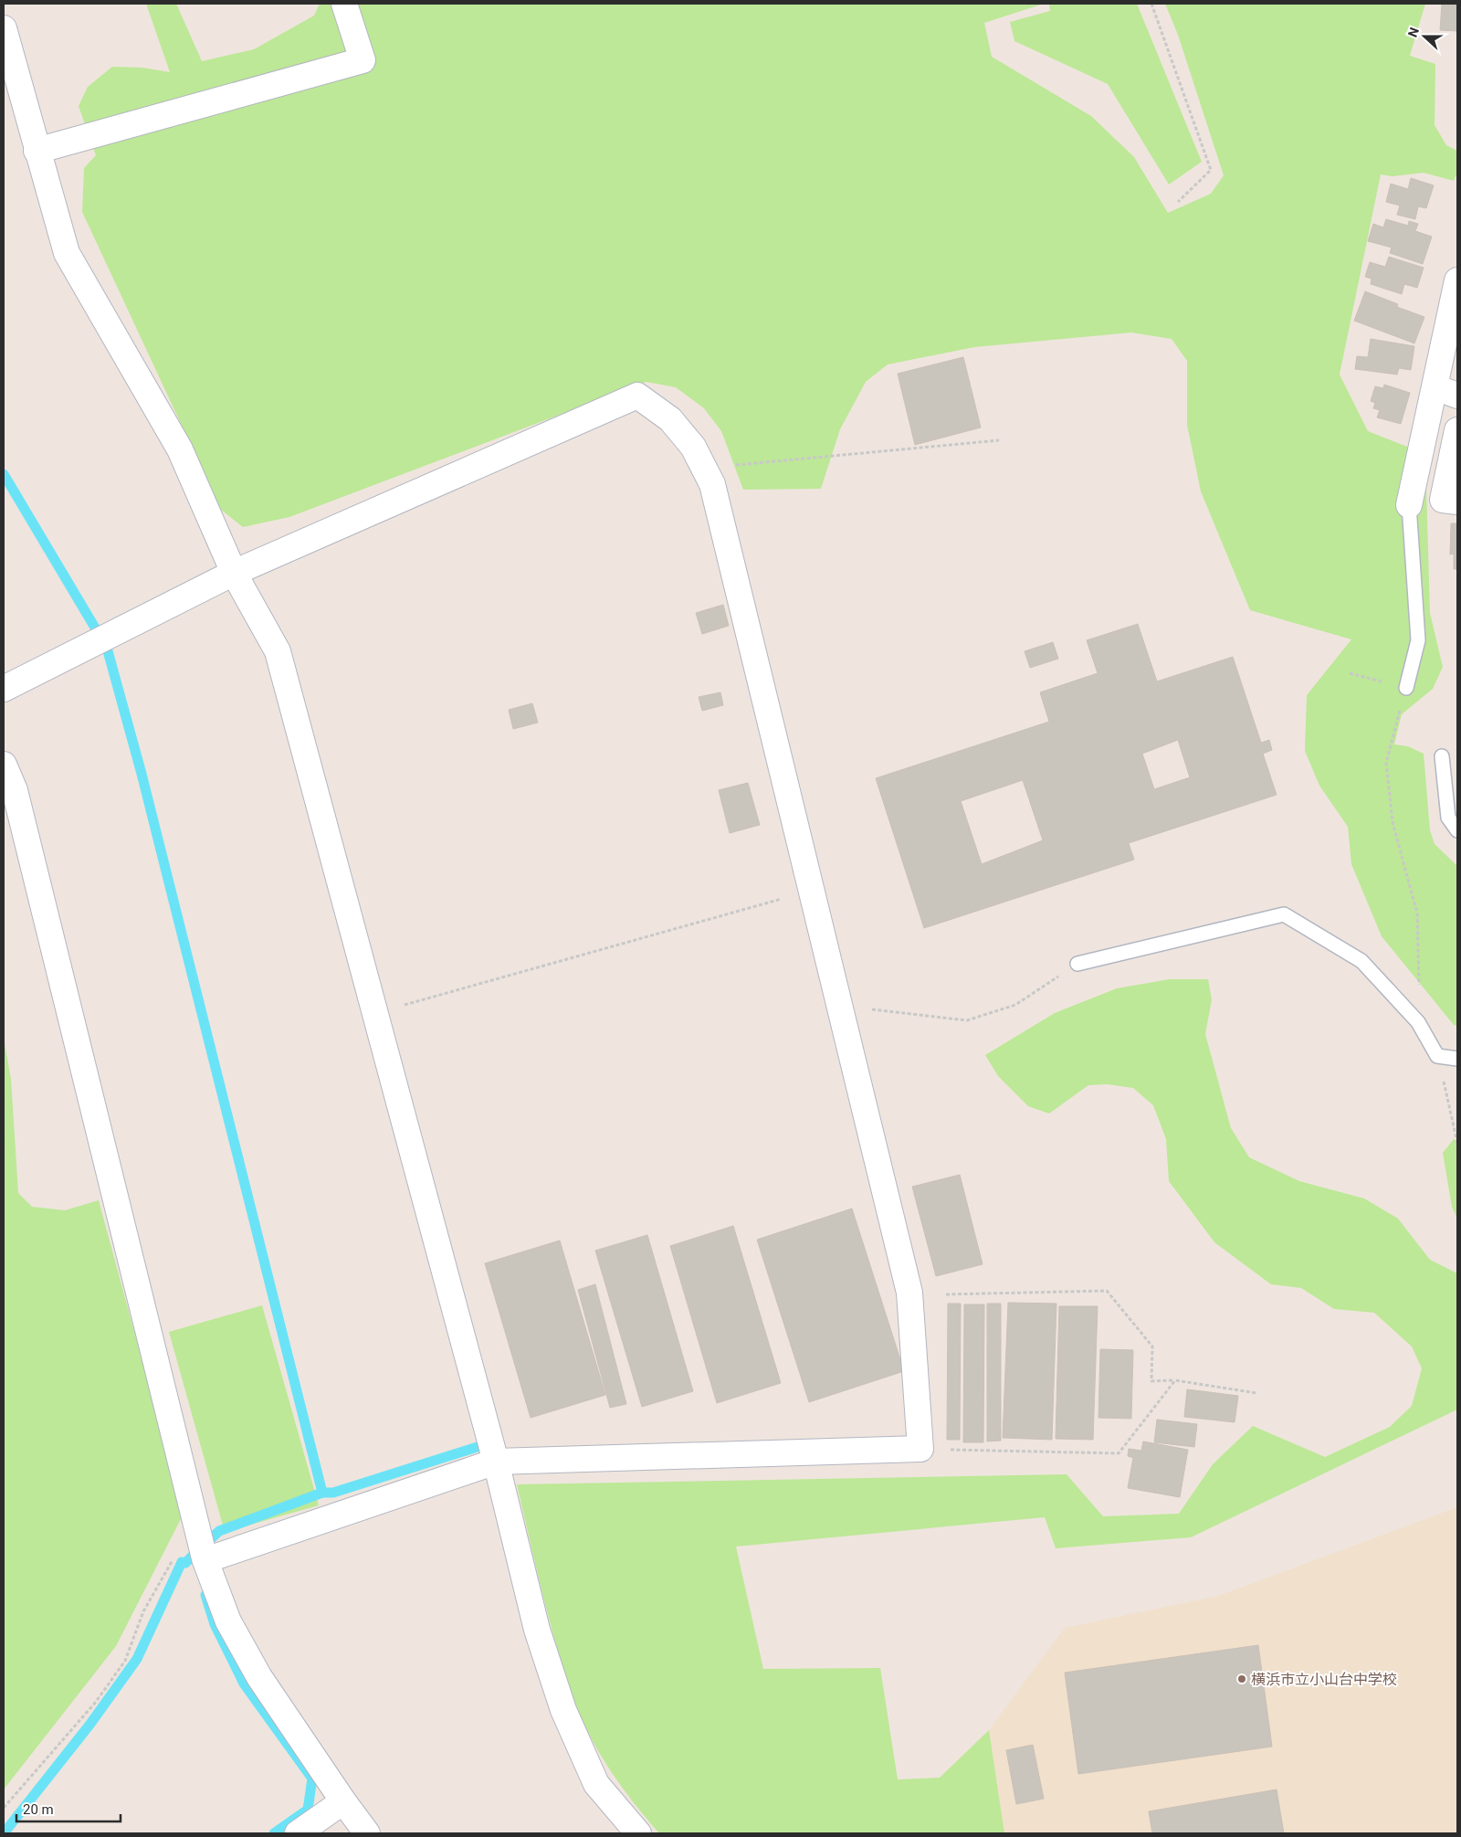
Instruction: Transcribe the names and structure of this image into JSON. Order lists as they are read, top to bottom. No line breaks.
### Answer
{"places":["横浜市立小山台中学校"],"scale_bar":"20 m","north":"left"}
